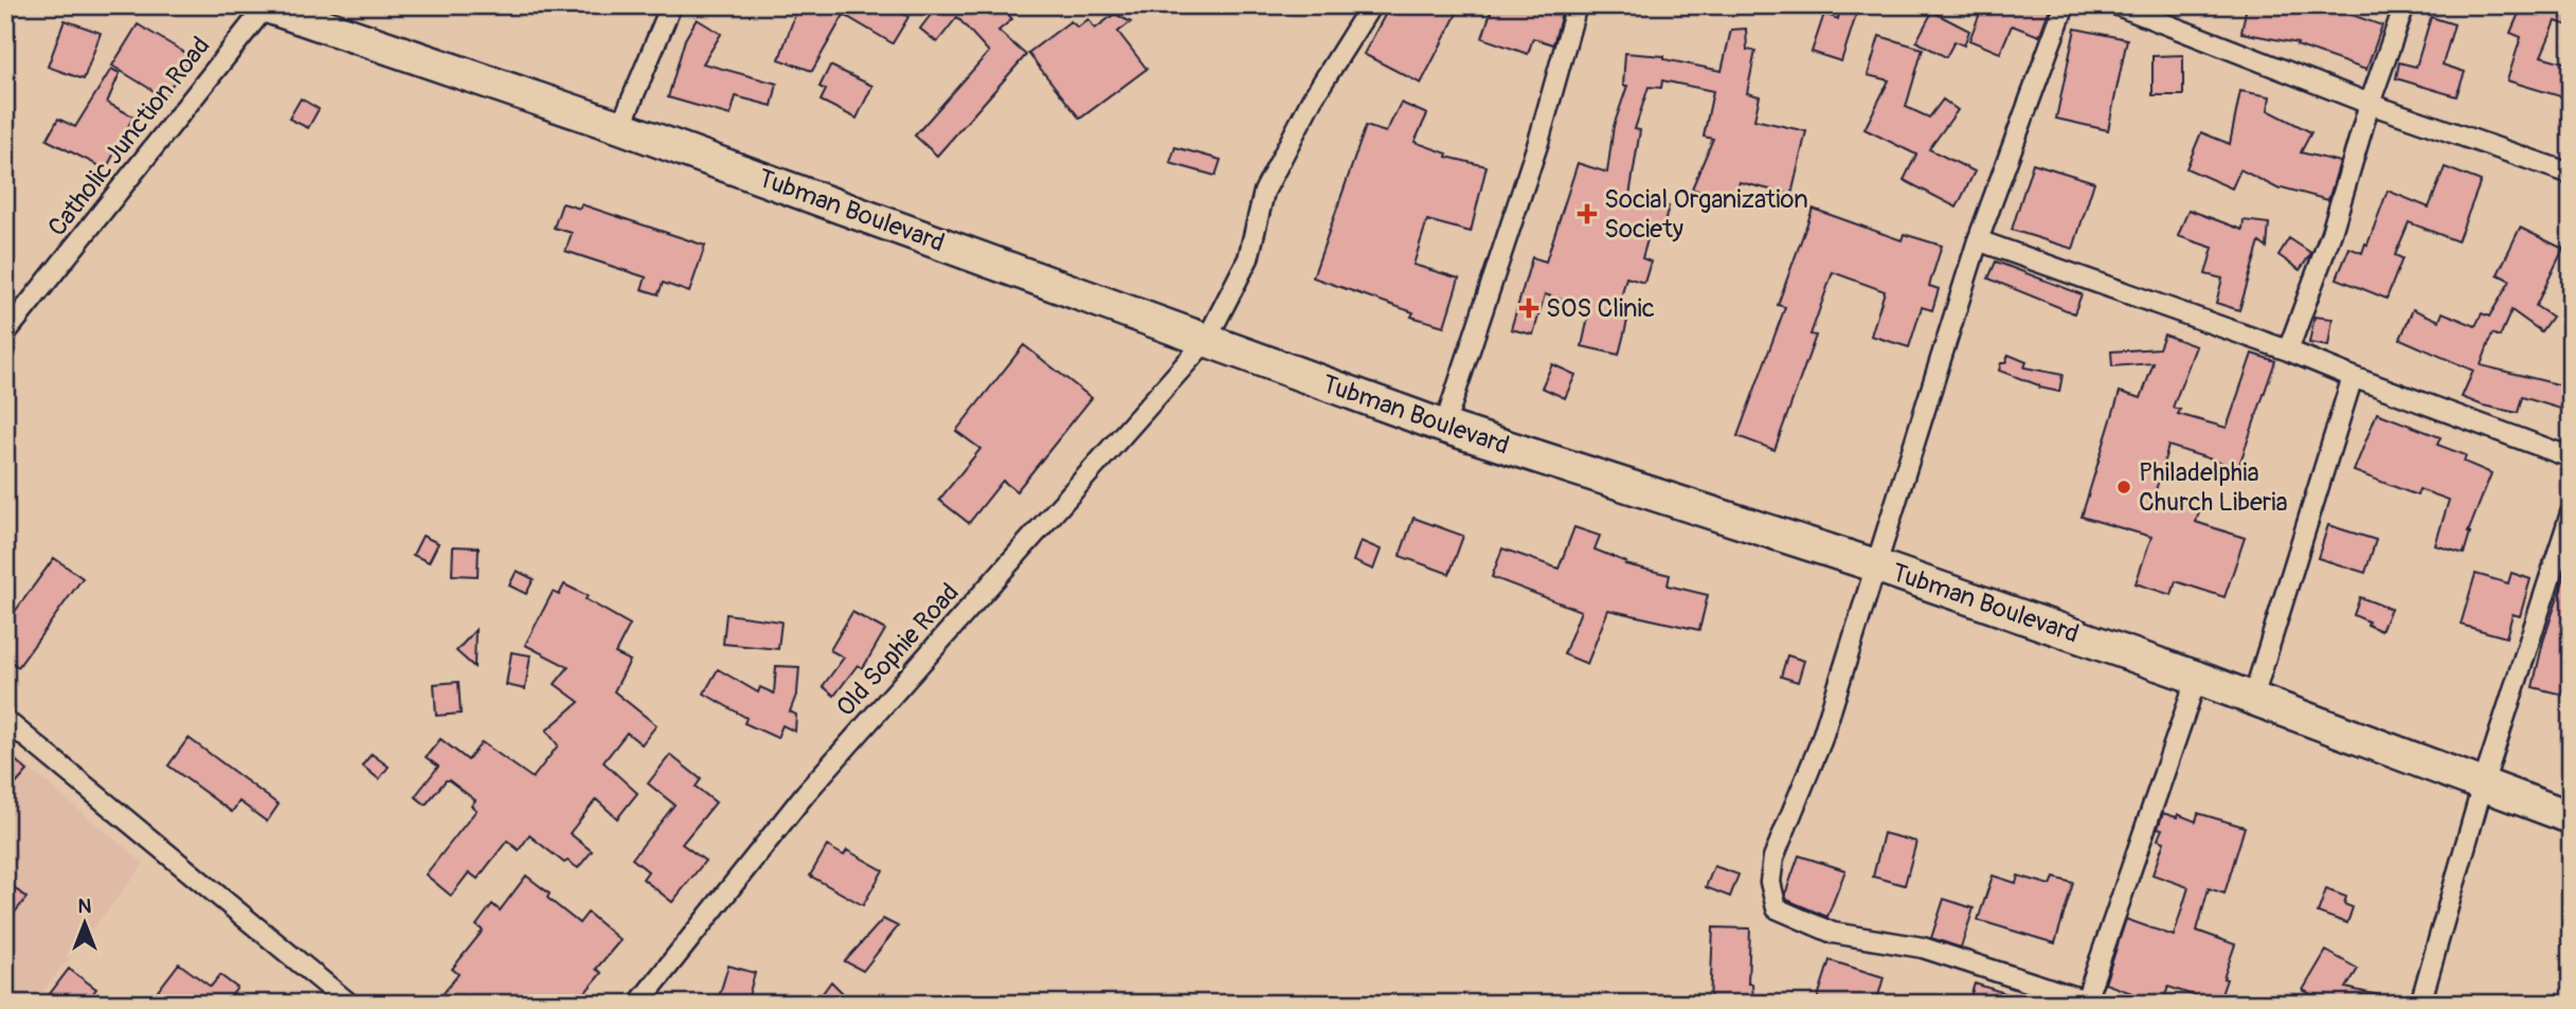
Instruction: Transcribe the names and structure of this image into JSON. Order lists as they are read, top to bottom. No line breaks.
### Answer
{"streets":{"highway":["Tubman Boulevard"],"street":["Catholic Junction Road","Old Sophie Road"]},"crossings":[["Catholic Junction Road","Tubman Boulevard"],["Tubman Boulevard","Old Sophie Road"]],"places":{"health":["Social Organization Society","SOS Clinic"],"other":["Philadelphia Church Liberia"]},"north":"top"}
